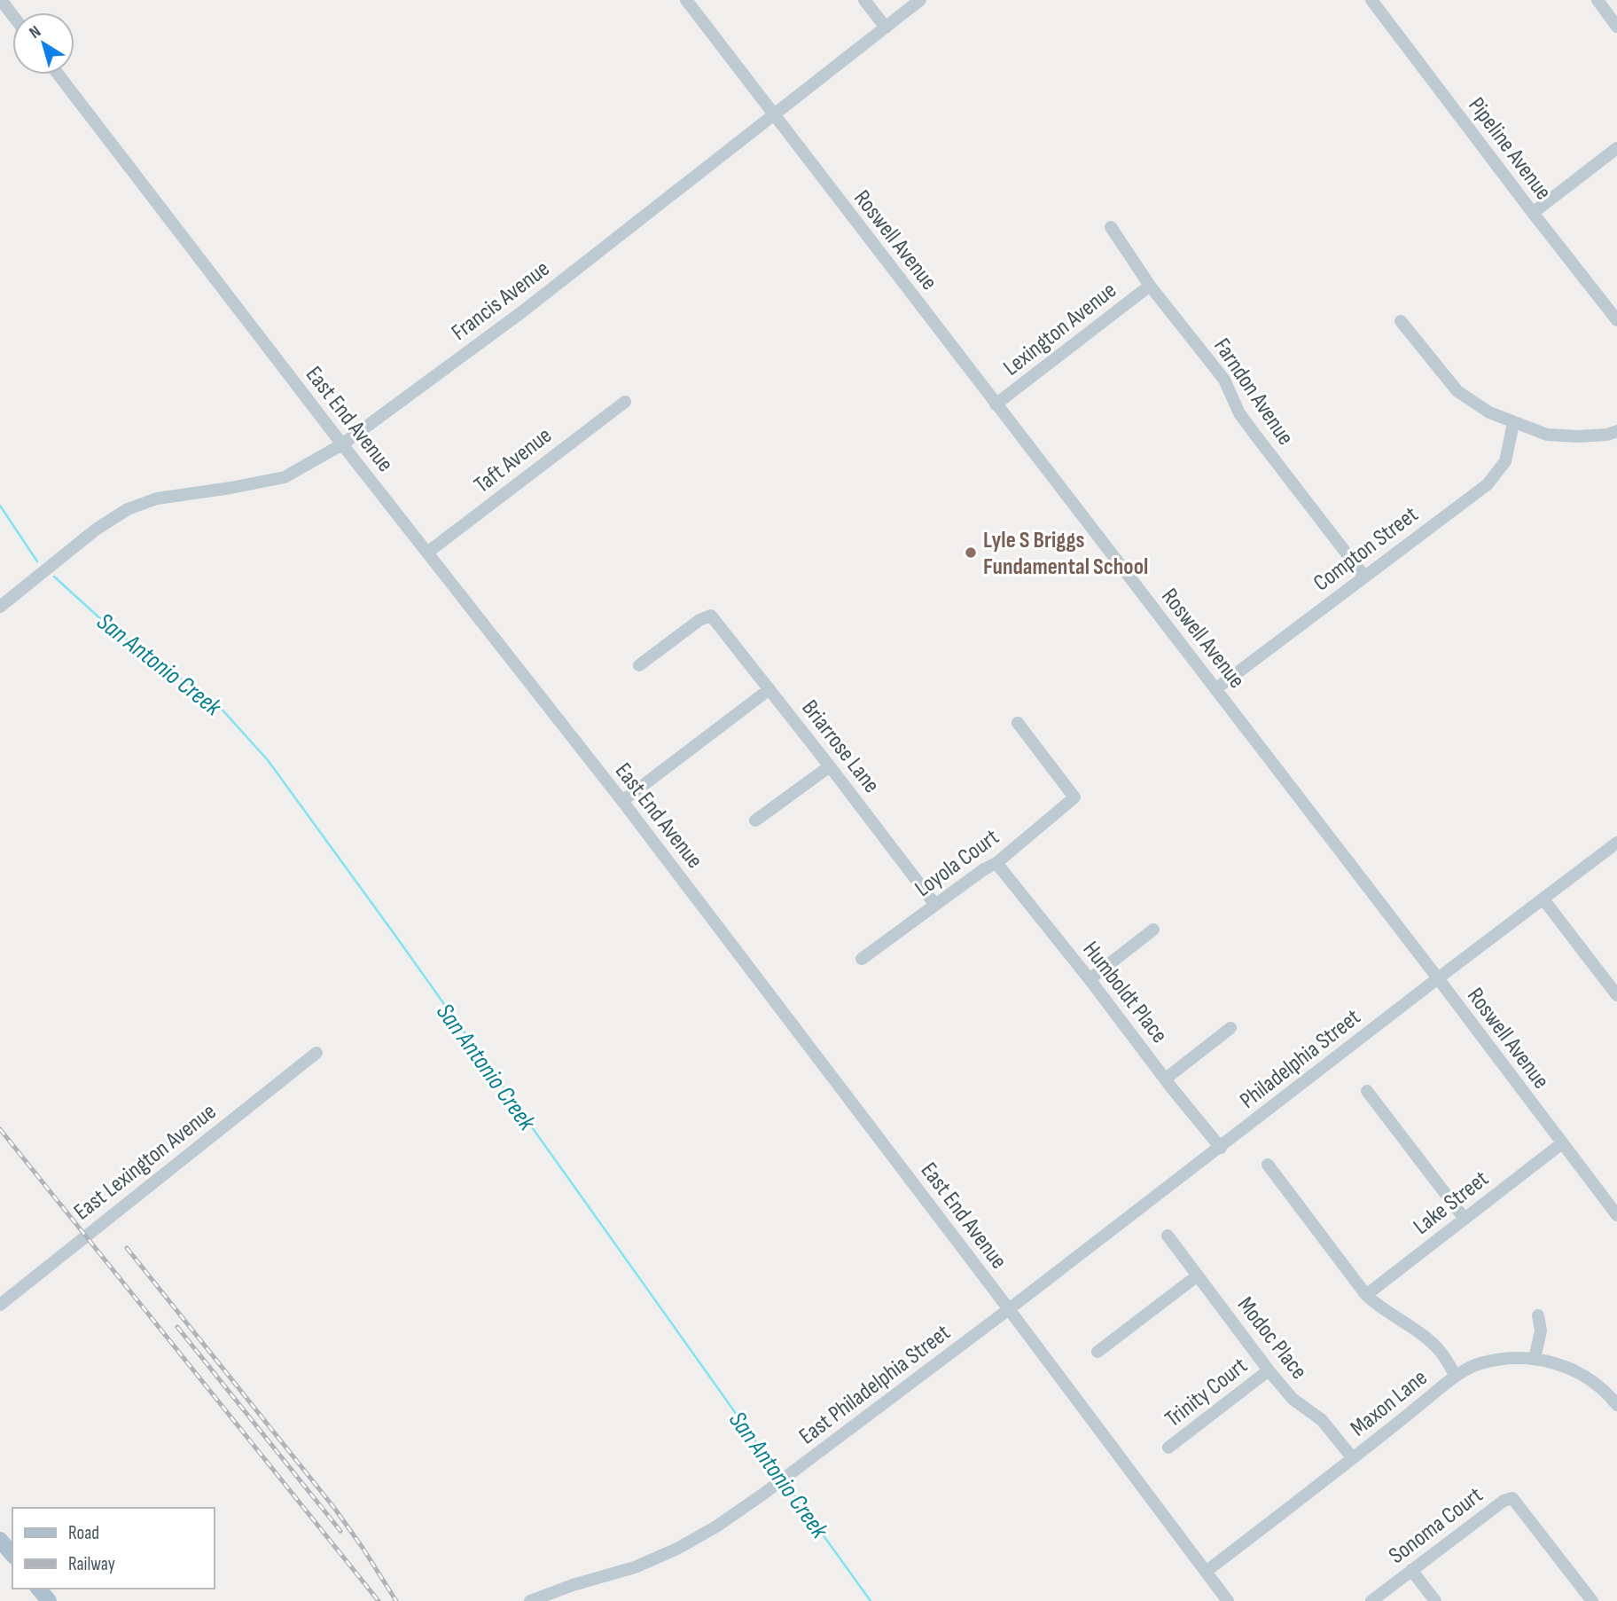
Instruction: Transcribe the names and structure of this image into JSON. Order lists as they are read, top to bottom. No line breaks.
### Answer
{"streets":{"street":["Pipeline Avenue","Roswell Avenue","Francis Avenue","Lexington Avenue","Farndon Avenue","East End Avenue","Taft Avenue","Compton Street","Briarrose Lane","Loyola Court","Humboldt Place","Philadelphia Street","East Lexington Avenue","Lake Street","Modoc Place","East Philadelphia Street","Trinity Court","Maxon Lane","Sonoma Court"]},"crossings":[["Roswell Avenue","Francis Avenue"],["Roswell Avenue","Lexington Avenue"],["Roswell Avenue","Compton Street"],["Roswell Avenue","Philadelphia Street"],["Roswell Avenue","Lake Street"],["Francis Avenue","East End Avenue"],["Lexington Avenue","Farndon Avenue"],["Farndon Avenue","Compton Street"],["East End Avenue","Taft Avenue"],["East End Avenue","Philadelphia Street"],["East End Avenue","East Philadelphia Street"],["East End Avenue","Maxon Lane"],["Briarrose Lane","Loyola Court"],["Loyola Court","Humboldt Place"],["Humboldt Place","Philadelphia Street"],["Philadelphia Street","East Philadelphia Street"],["Modoc Place","Trinity Court"],["Modoc Place","Maxon Lane"]],"water":["San Antonio Creek"],"places":["Lyle S Briggs Fundamental School"],"legend":["Road","Railway"],"north":"top left"}
